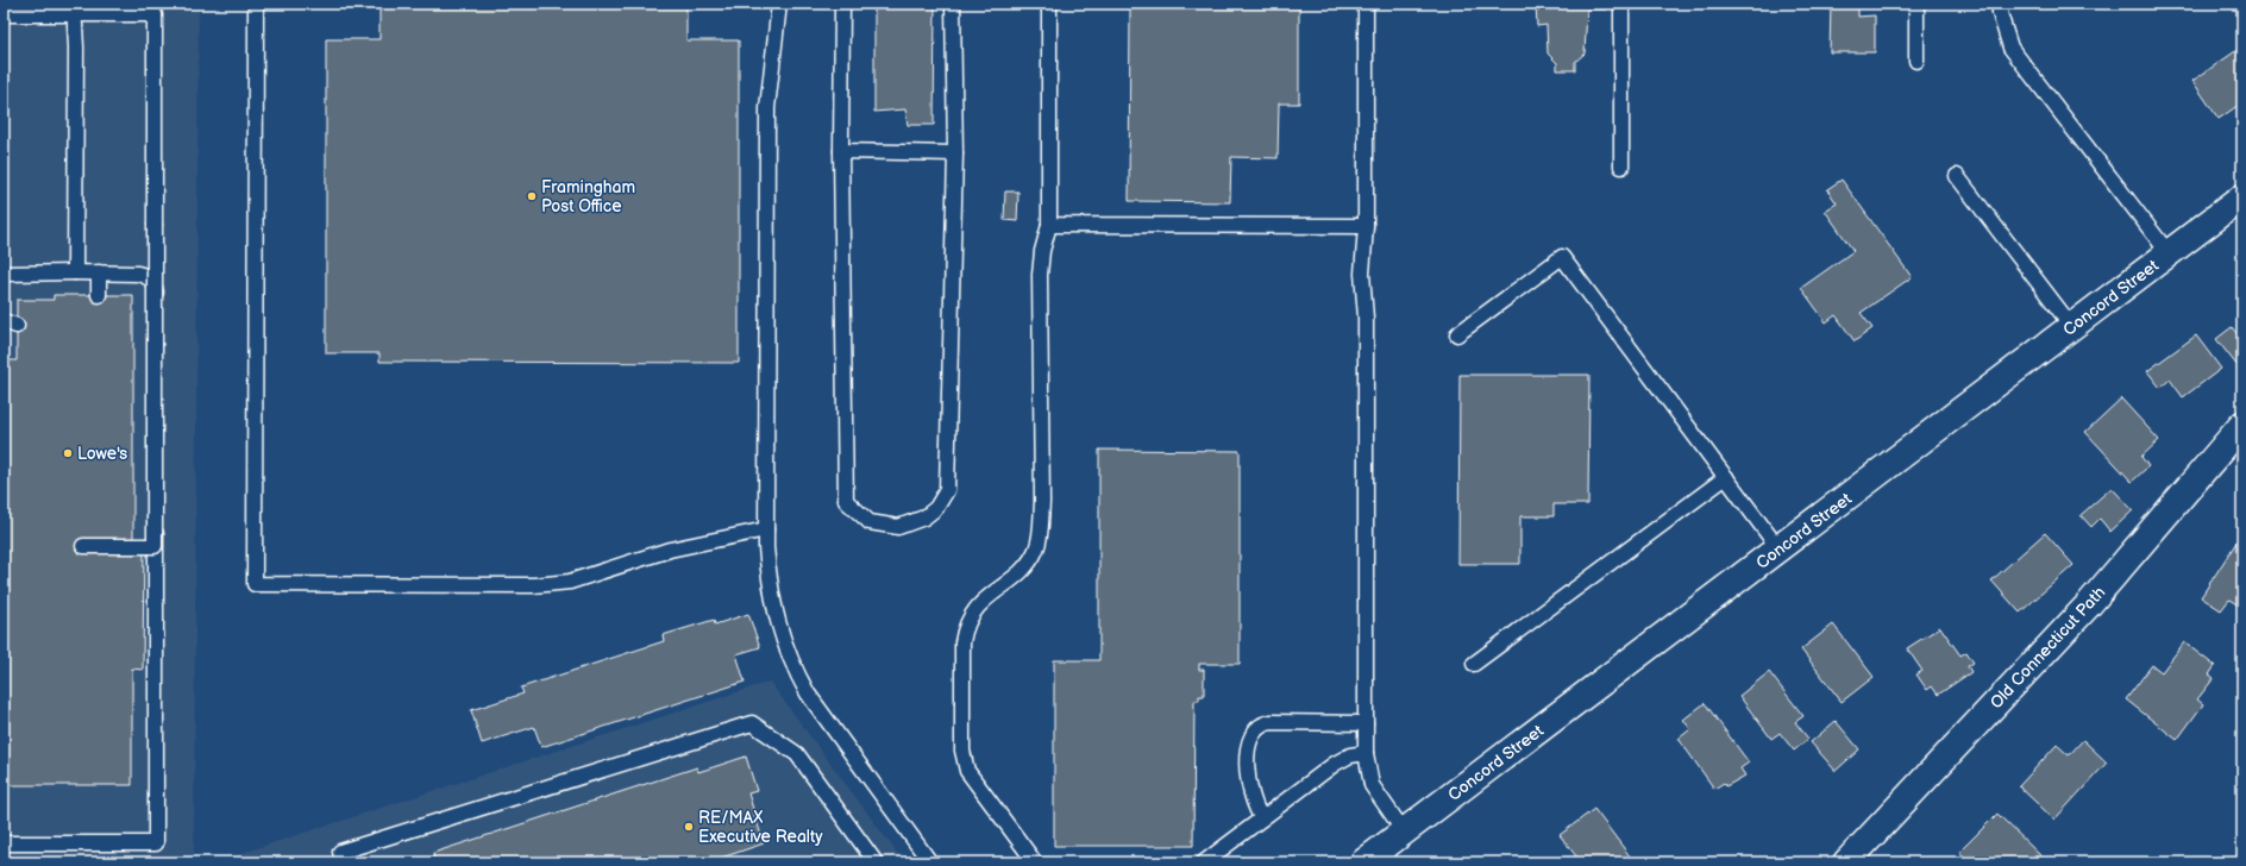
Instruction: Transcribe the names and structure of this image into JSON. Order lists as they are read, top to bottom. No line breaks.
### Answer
{"streets":{"main road":["Concord Street","Old Connecticut Path"]},"places":["Framingham Post Office","Lowe's","RE/MAX Executive Realty"]}
